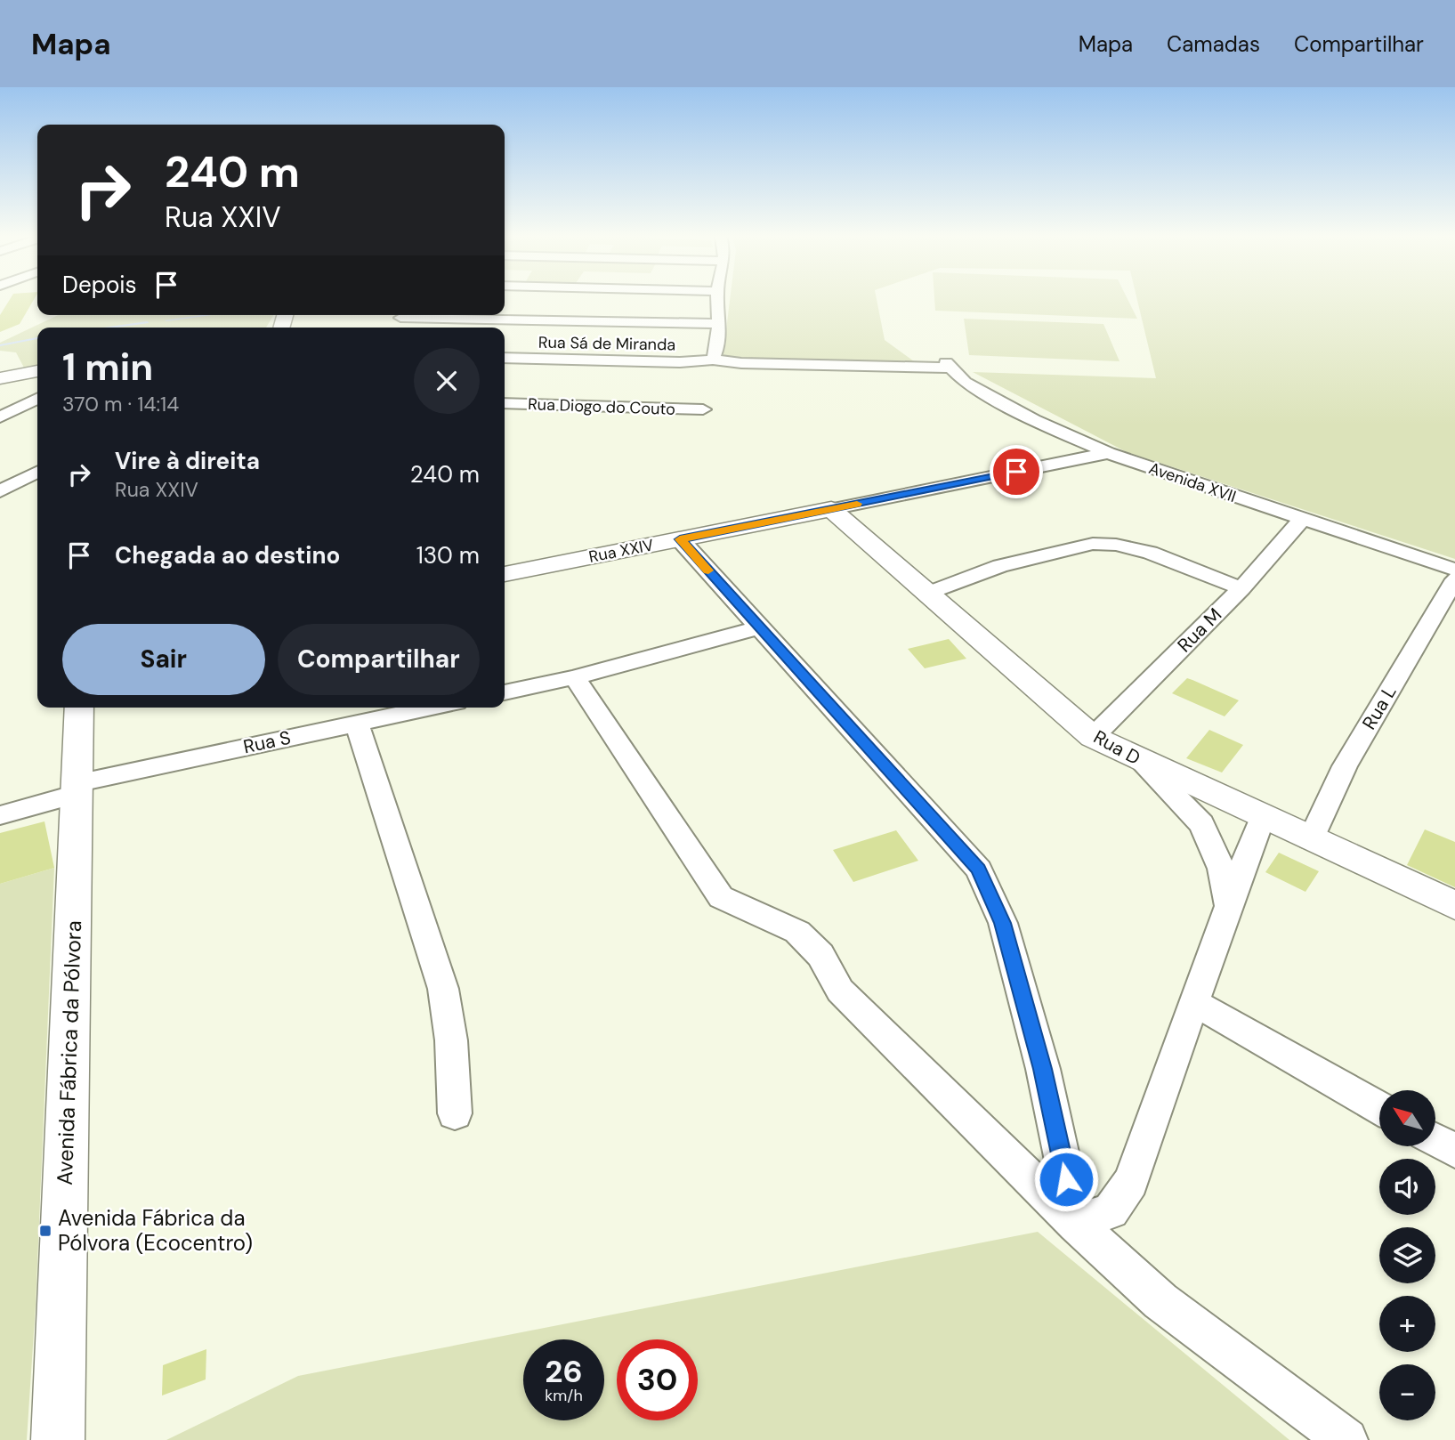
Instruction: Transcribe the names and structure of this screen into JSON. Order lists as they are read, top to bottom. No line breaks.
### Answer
{"streets":{"street":["Rua Sá de Miranda","Rua Diogo do Couto","Avenida XVII","Rua XXIV","Rua M","Rua L","Rua S","Rua D","Avenida Fábrica da Pólvora"]},"crossings":[["Rua Sá de Miranda","Avenida XVII"],["Avenida XVII","Rua XXIV"],["Avenida XVII","Rua M"],["Rua XXIV","Rua D"],["Rua M","Rua D"],["Rua L","Rua D"],["Rua S","Avenida Fábrica da Pólvora"]],"places":{"transit":["Avenida Fábrica da Pólvora (Ecocentro)"]},"north":"top left","page":{"header":"Mapa","nav":["Mapa","Camadas","Compartilhar"],"turn":["240 m","Rua XXIV"],"then":"Depois","heading":["1 min","370 m · 14:14"],"list":[{"name":"Vire à direita","note":"Rua XXIV","value":"240 m"},{"name":"Chegada ao destino","value":"130 m"}],"buttons":["Sair","Compartilhar"],"map_buttons":["+","−"],"speed":"26 km/h","limit":"30"}}
